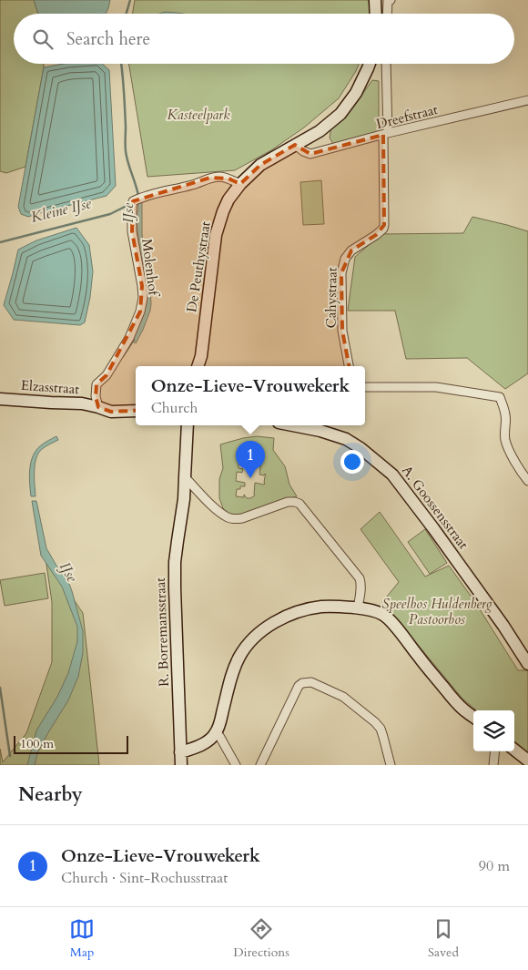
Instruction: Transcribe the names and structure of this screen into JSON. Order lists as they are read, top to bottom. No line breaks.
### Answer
{"streets":{"street":["Dreefstraat","Molenhof","De Peuthystraat","Cahystraat","Elzasstraat","A. Goossensstraat","R. Borremansstraat"]},"crossings":[["Dreefstraat","De Peuthystraat"],["Dreefstraat","Cahystraat"],["Molenhof","De Peuthystraat"],["Molenhof","Elzasstraat"],["De Peuthystraat","Cahystraat"]],"water":["Kleine IJse","IJse"],"parks":["Kasteelpark","Speelbos Huldenberg Pastoorbos"],"scale_bar":"100 m","page":{"search":"Search here","popup":["Onze-Lieve-Vrouwekerk","Church"],"pins":"1","scale":"100 m","heading":"Nearby","list":[{"mark":"1","name":"Onze-Lieve-Vrouwekerk","note":"Church · Sint-Rochusstraat","value":"90 m"}],"nav":["Map","Directions","Saved"]}}
